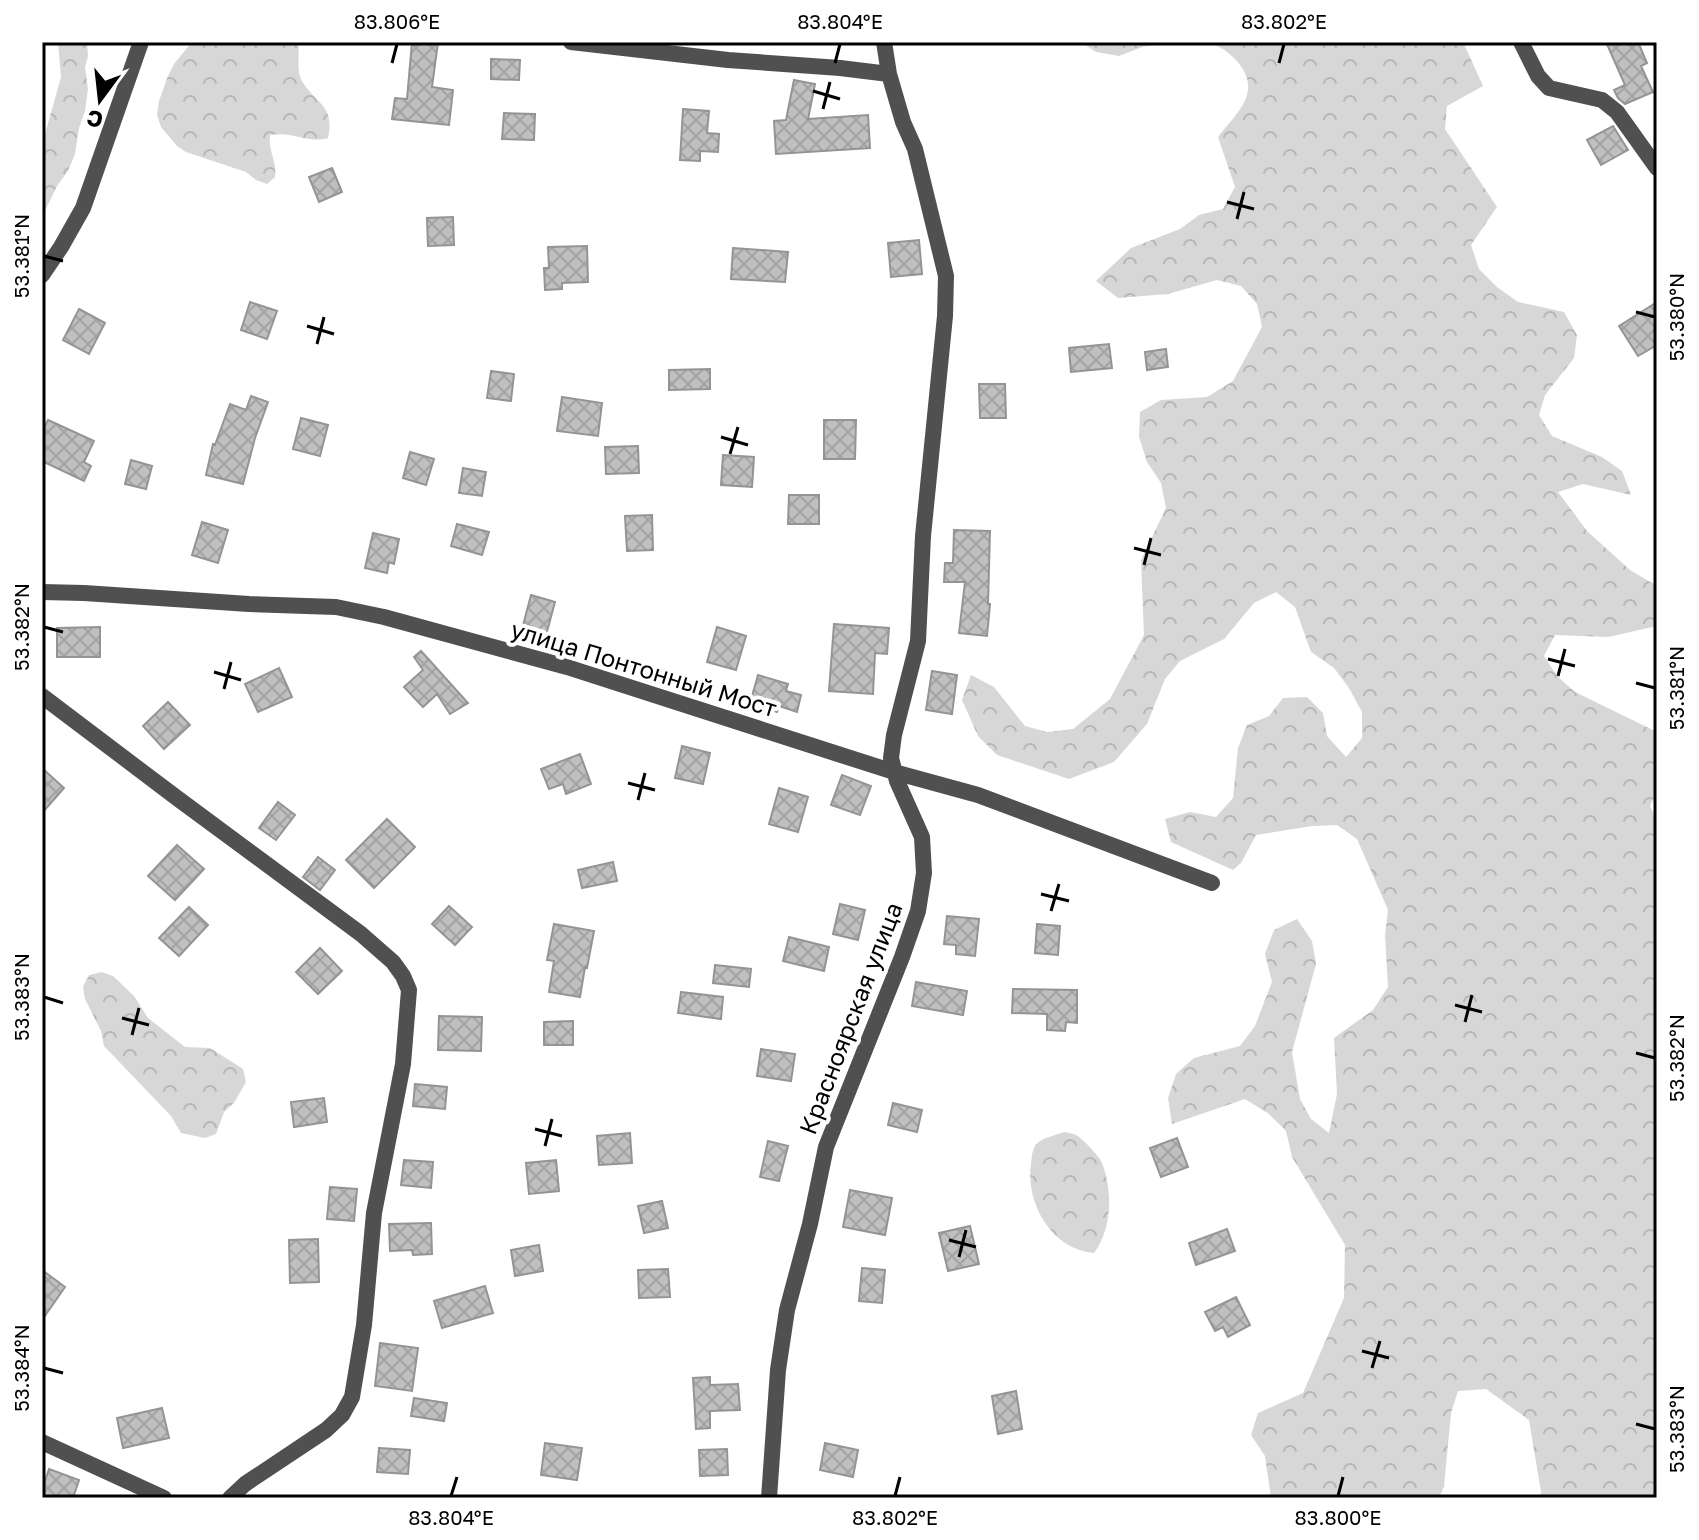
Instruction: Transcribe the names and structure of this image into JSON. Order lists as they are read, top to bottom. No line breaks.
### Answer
{"streets":{"street":["улица Понтонный Мост","Красноярская улица"]},"crossings":[["улица Понтонный Мост","Красноярская улица"]],"north":"bottom","coordinates":["83.806°E","83.804°E","83.802°E","53.381°N","53.380°N","53.382°N","53.383°N","53.384°N","83.800°E"]}
